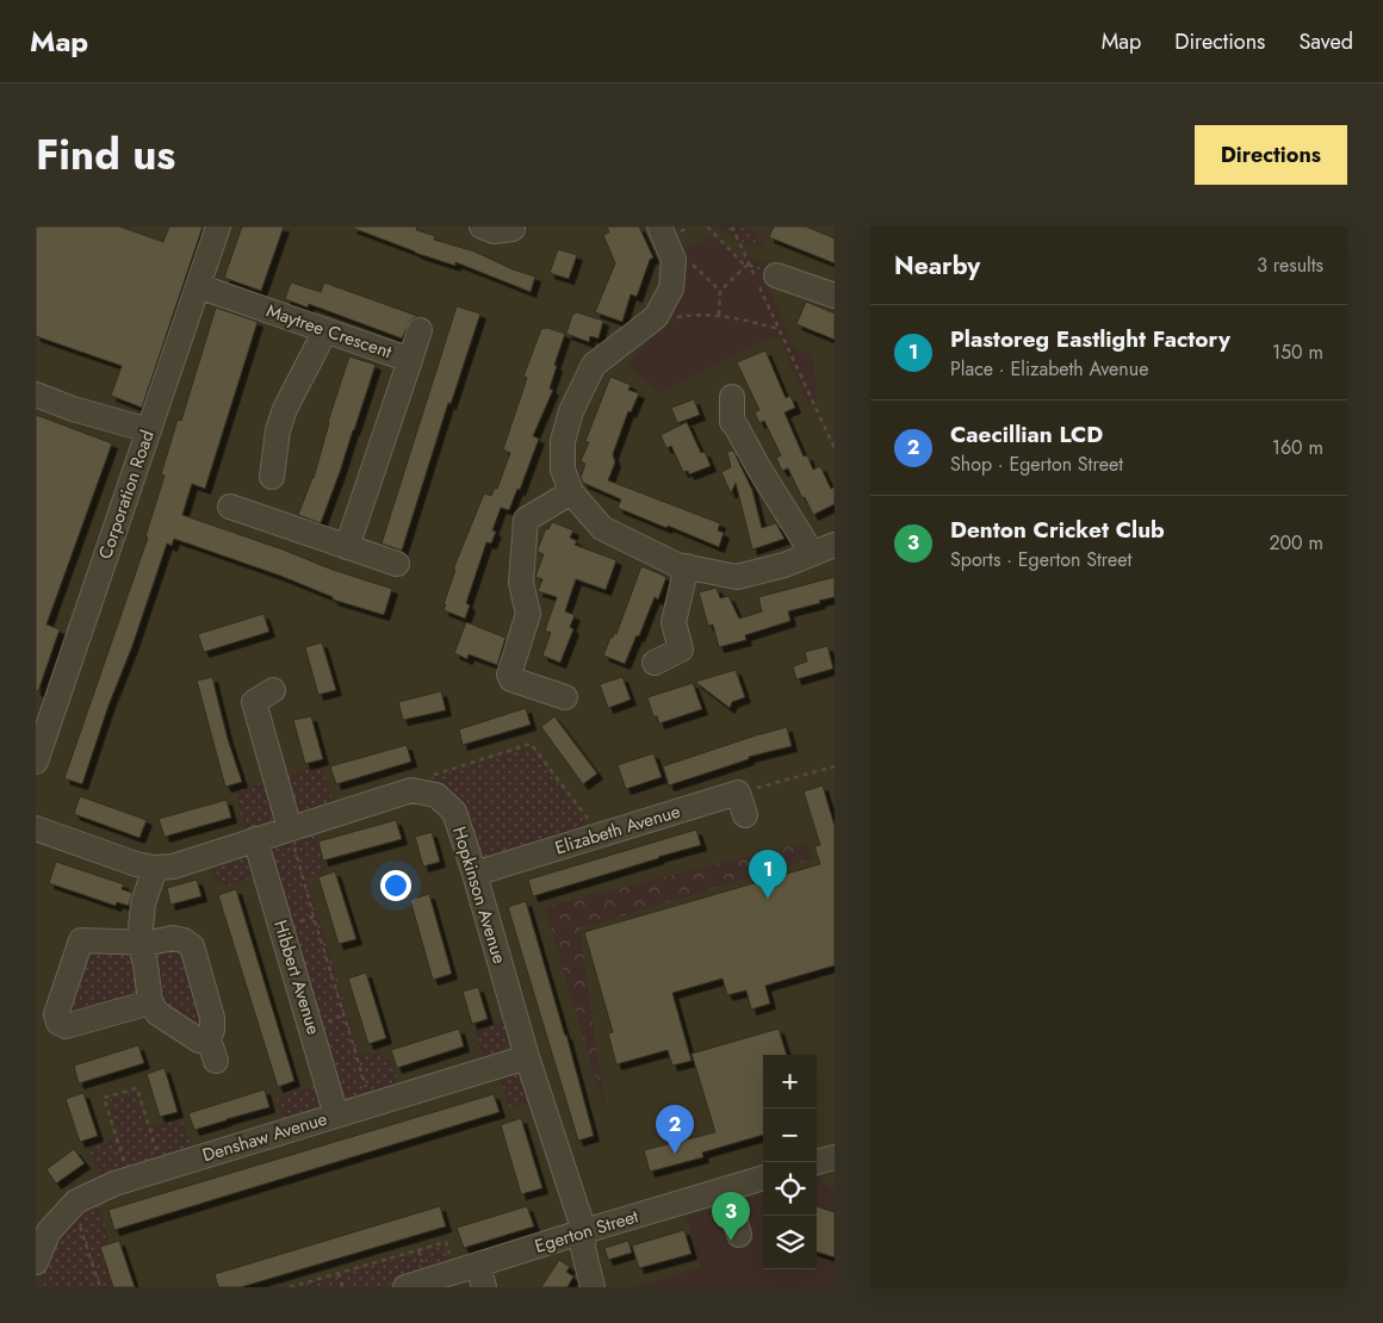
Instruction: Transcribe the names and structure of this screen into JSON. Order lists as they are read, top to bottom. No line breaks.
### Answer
{"streets":{"street":["Maytree Crescent","Corporation Road","Elizabeth Avenue","Hopkinson Avenue","Hibbert Avenue","Denshaw Avenue","Egerton Street"]},"crossings":[["Maytree Crescent","Corporation Road"],["Elizabeth Avenue","Hopkinson Avenue"],["Hopkinson Avenue","Denshaw Avenue"],["Hopkinson Avenue","Egerton Street"],["Hibbert Avenue","Denshaw Avenue"]],"page":{"header":"Map","nav":["Map","Directions","Saved"],"title":"Find us","buttons":"Directions","heading":["Nearby","3 results"],"list":[{"mark":"1","name":"Plastoreg Eastlight Factory","note":"Place · Elizabeth Avenue","value":"150 m"},{"mark":"2","name":"Caecillian LCD","note":"Shop · Egerton Street","value":"160 m"},{"mark":"3","name":"Denton Cricket Club","note":"Sports · Egerton Street","value":"200 m"}],"pins":["1","2","3"],"map_buttons":["+","−"]}}
